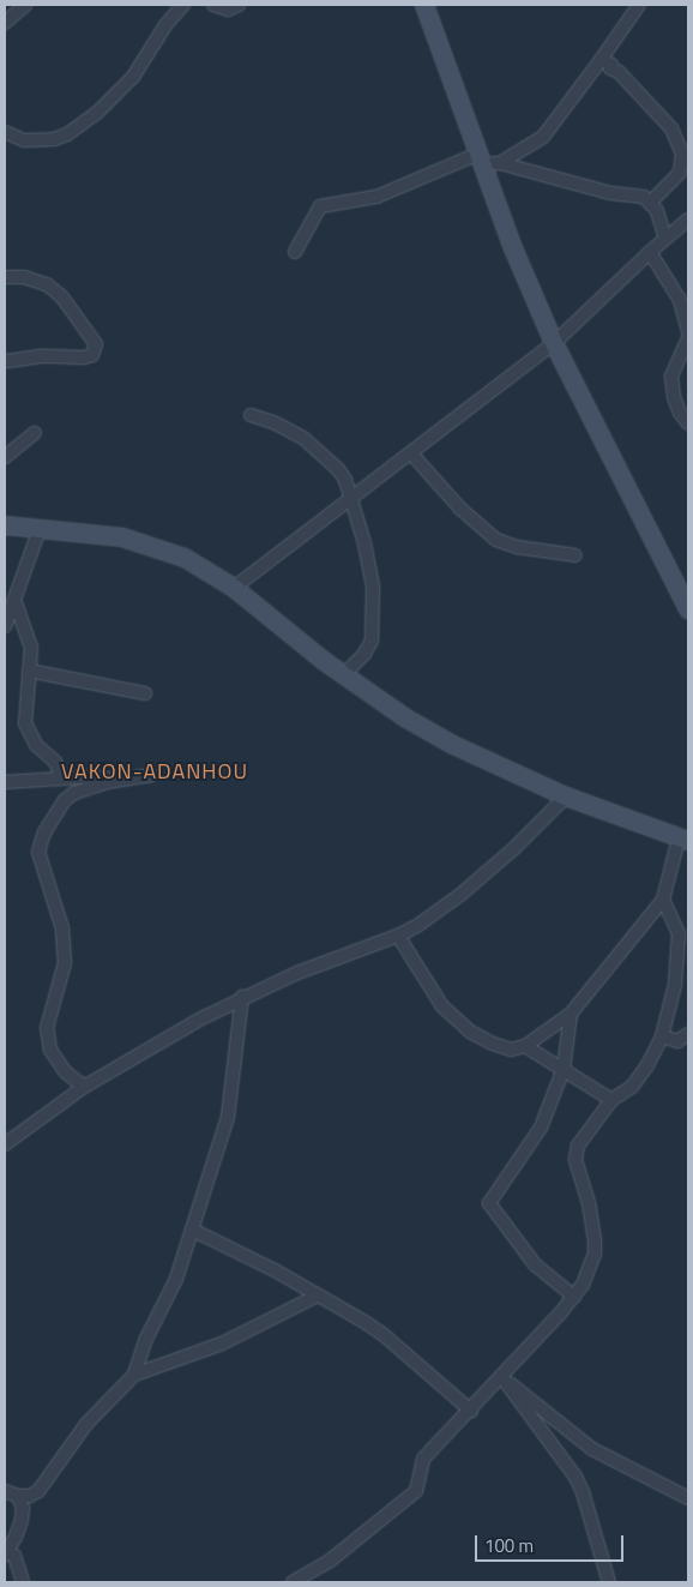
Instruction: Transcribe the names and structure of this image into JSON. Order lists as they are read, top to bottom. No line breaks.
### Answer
{"districts":["VAKON-ADANHOU"],"scale_bar":"100 m"}
